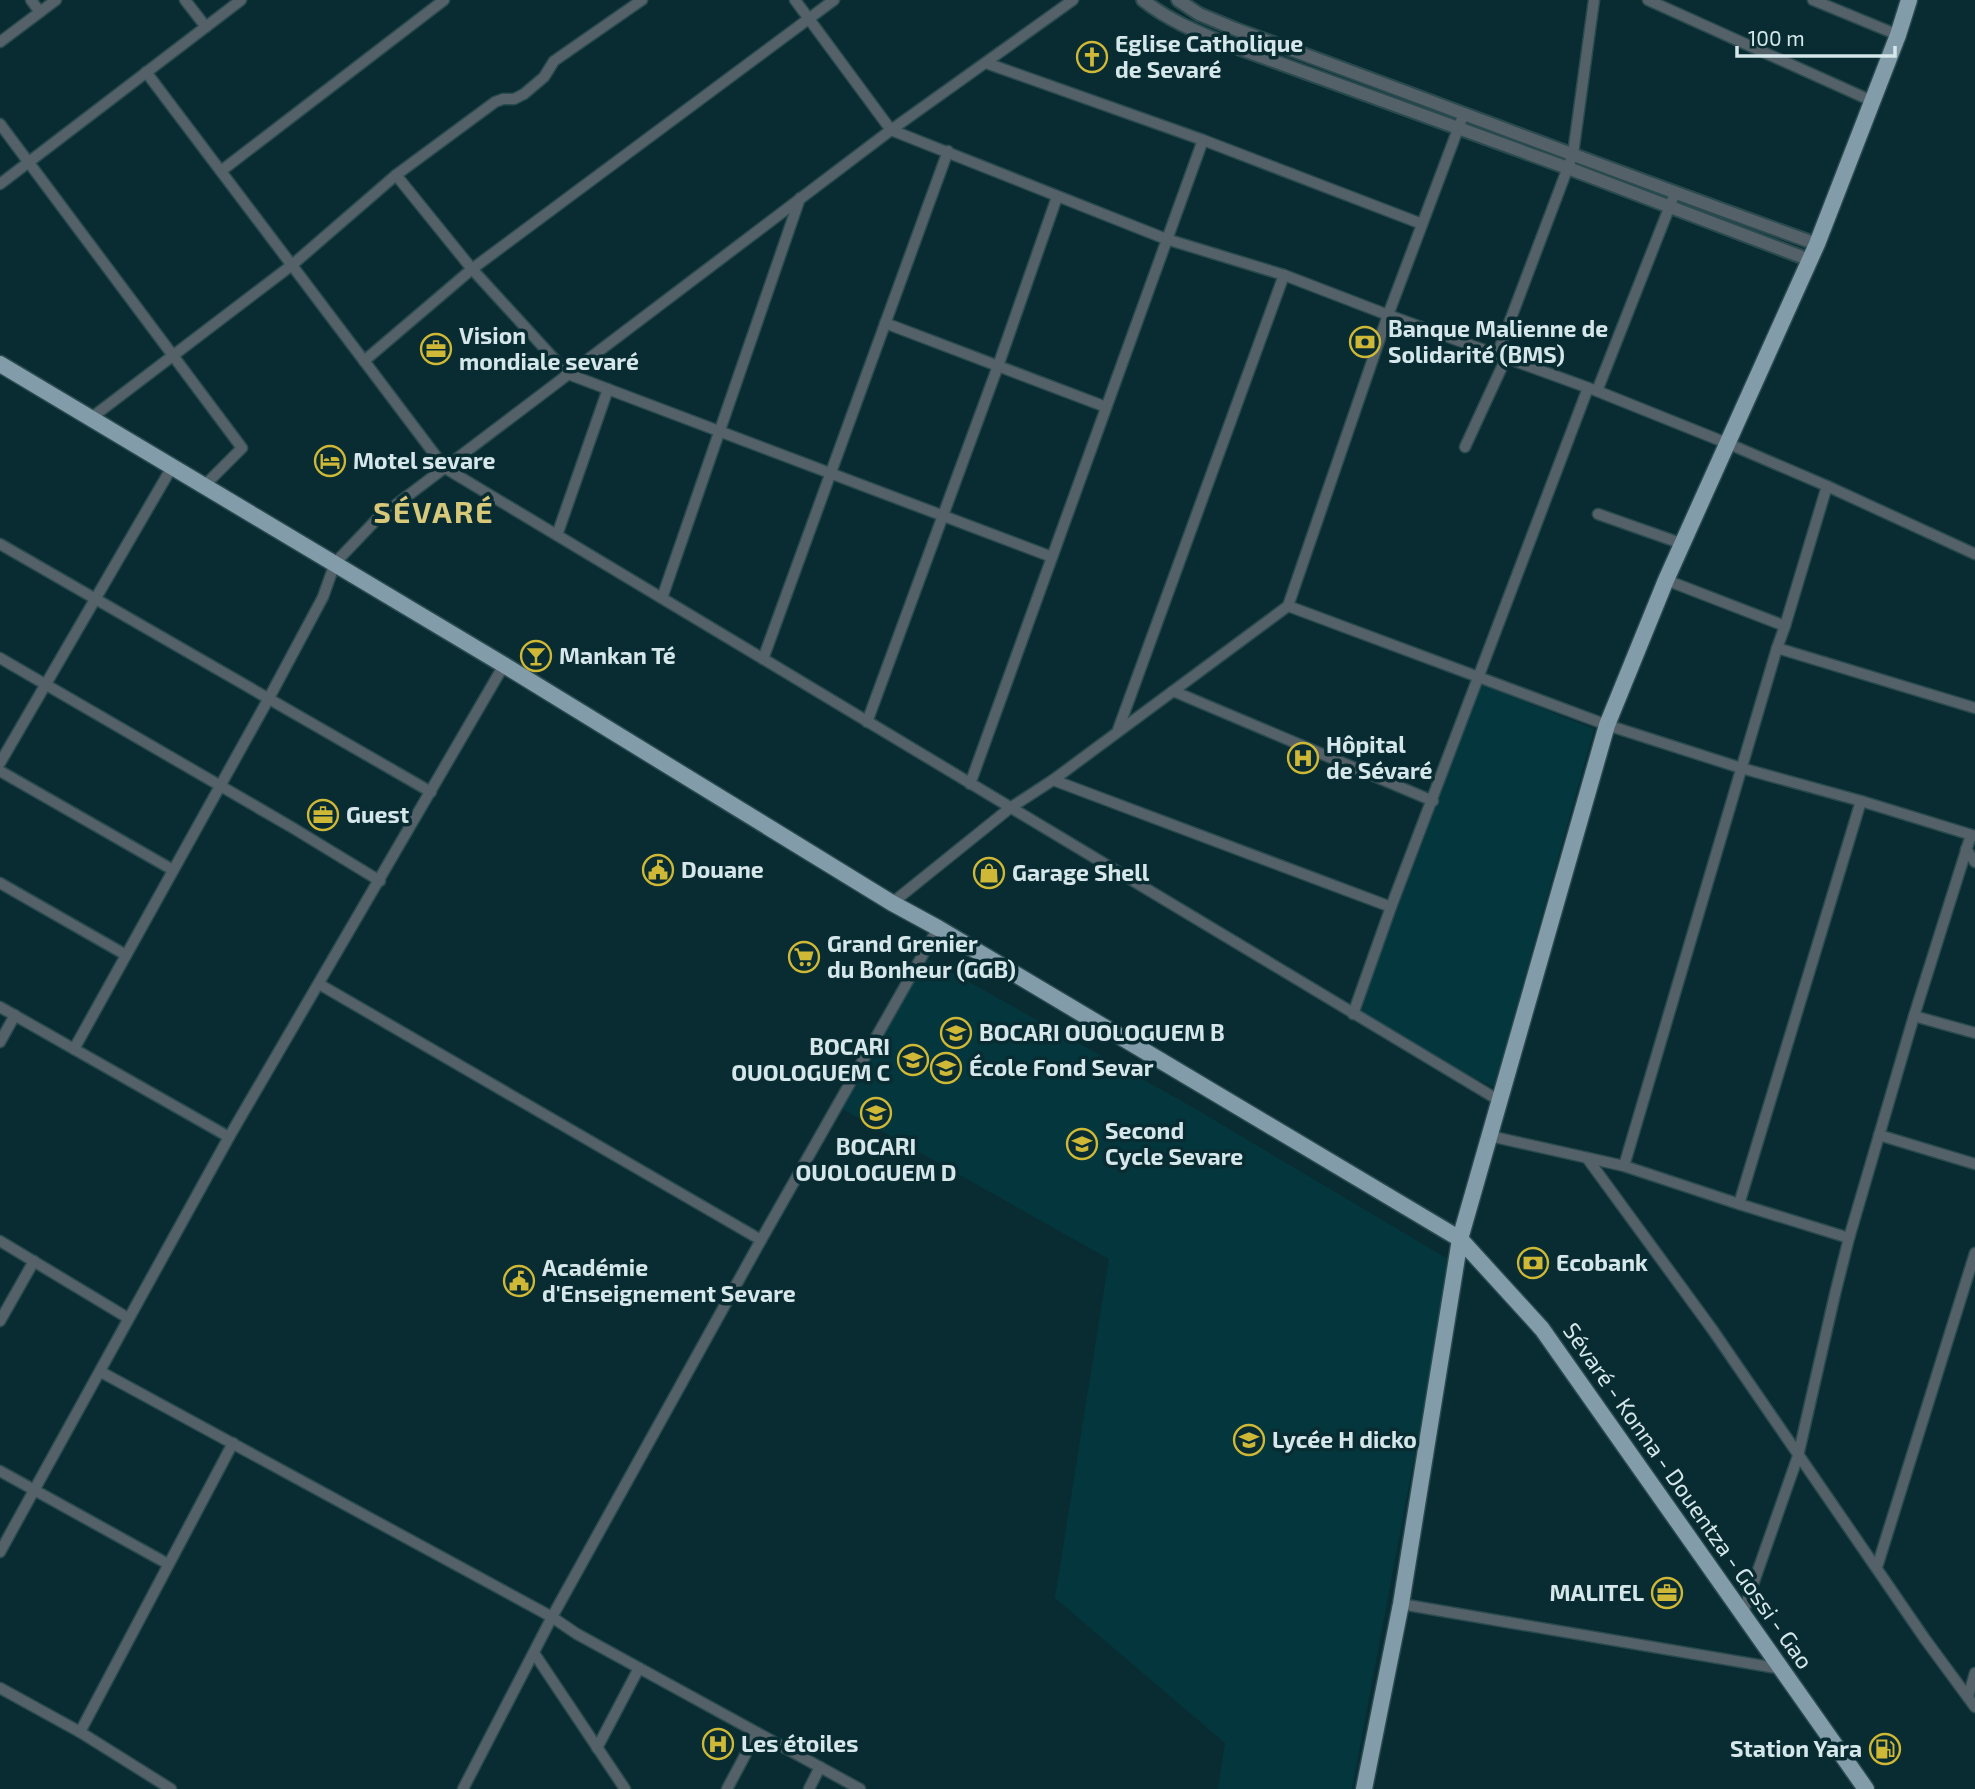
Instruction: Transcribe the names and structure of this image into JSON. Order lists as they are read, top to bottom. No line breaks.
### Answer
{"streets":{"main road":["Sévaré - Konna - Douentza - Gossi - Gao"]},"districts":["SÉVARÉ"],"places":{"church":["Eglise Catholique de Sevaré"],"bank":["Banque Malienne de Solidarité (BMS)","Ecobank"],"office":["Vision mondiale sevaré","Guest","MALITEL"],"hotel":["Motel sevare"],"bar":["Mankan Té"],"hospital":["Hôpital de Sévaré","Les étoiles"],"public building":["Douane","Académie d'Enseignement Sevare"],"shop":["Garage Shell"],"supermarket":["Grand Grenier du Bonheur (GGB)"],"school or university":["BOCARI OUOLOGUEM B","BOCARI OUOLOGUEM C","École Fond Sevar","BOCARI OUOLOGUEM D","Second Cycle Sevare","Lycée H dicko"],"fuel station":["Station Yara"]},"scale_bar":"100 m"}
